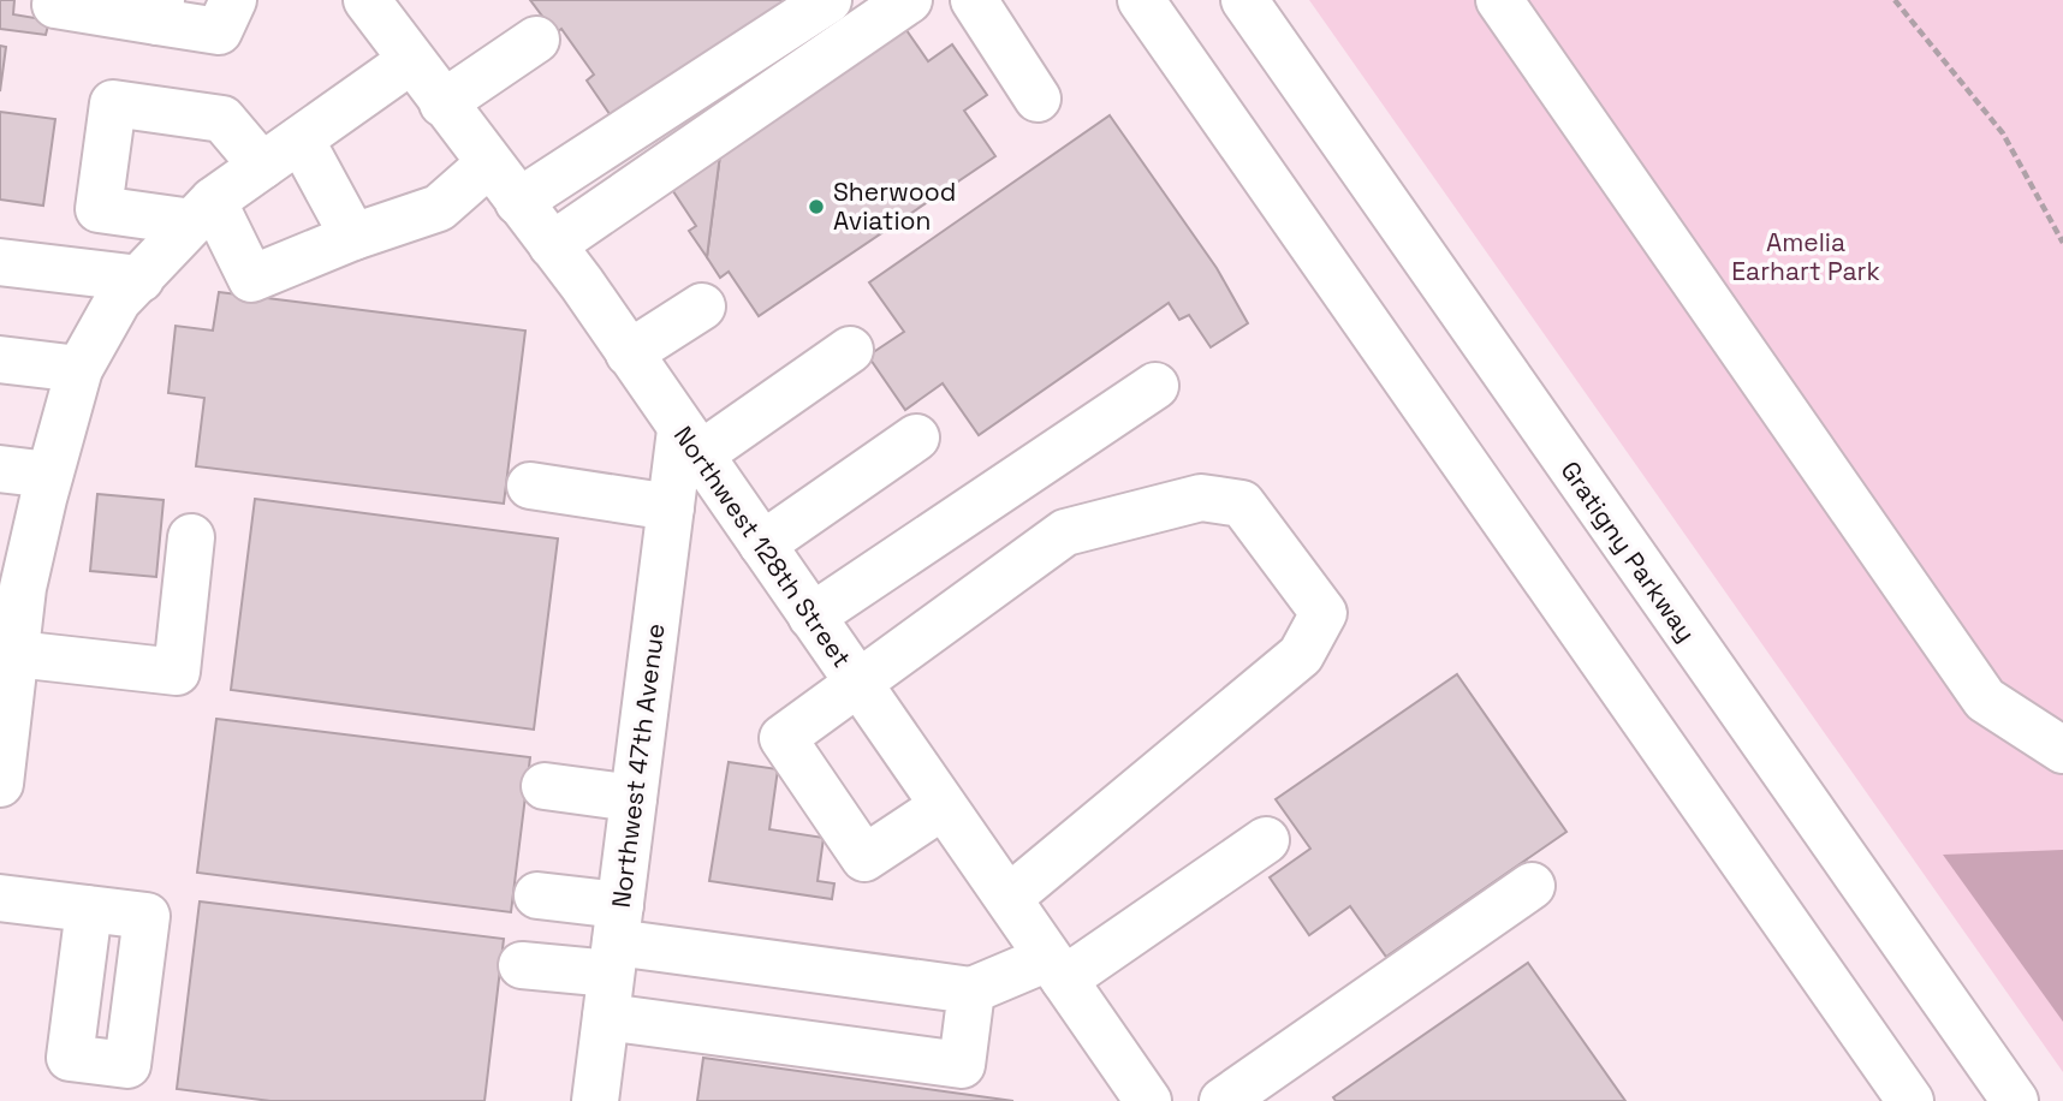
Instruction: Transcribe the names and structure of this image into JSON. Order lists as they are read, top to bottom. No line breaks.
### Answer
{"streets":{"main road":["Northwest 128th Street","Gratigny Parkway","Northwest 47th Avenue"]},"crossings":[["Northwest 128th Street","Northwest 47th Avenue"]],"parks":["Amelia Earhart Park"],"places":["Sherwood Aviation"]}
